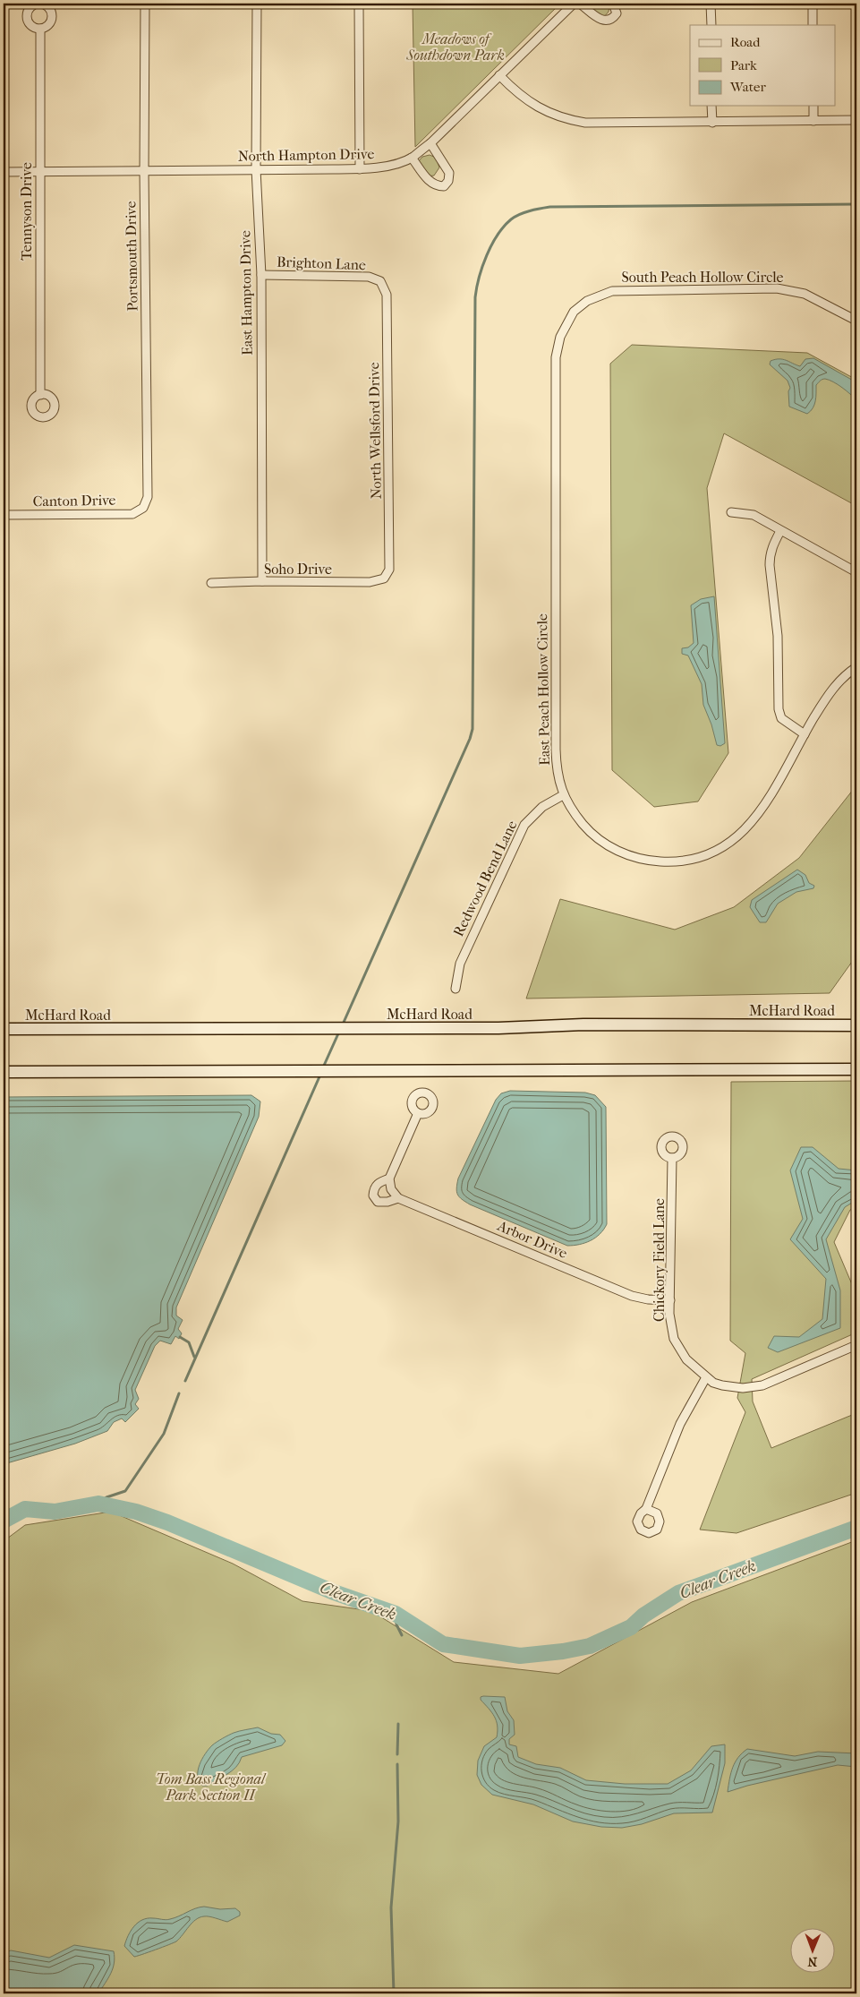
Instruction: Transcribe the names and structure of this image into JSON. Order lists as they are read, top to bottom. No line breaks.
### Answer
{"streets":{"main road":["McHard Road"],"street":["North Hampton Drive","Tennyson Drive","Portsmouth Drive","Brighton Lane","South Peach Hollow Circle","East Hampton Drive","North Wellsford Drive","Canton Drive","Soho Drive","East Peach Hollow Circle","Redwood Bend Lane","Arbor Drive","Chickory Field Lane"]},"crossings":[["North Hampton Drive","Tennyson Drive"],["North Hampton Drive","Portsmouth Drive"],["North Hampton Drive","East Hampton Drive"],["Portsmouth Drive","Canton Drive"],["Brighton Lane","East Hampton Drive"],["Brighton Lane","North Wellsford Drive"],["South Peach Hollow Circle","East Peach Hollow Circle"],["East Hampton Drive","Soho Drive"],["North Wellsford Drive","Soho Drive"],["East Peach Hollow Circle","Redwood Bend Lane"],["Arbor Drive","Chickory Field Lane"]],"water":["Clear Creek"],"parks":["Meadows of Southdown Park","Tom Bass Regional Park Section II"],"legend":["Road","Park","Water"],"north":"bottom"}
